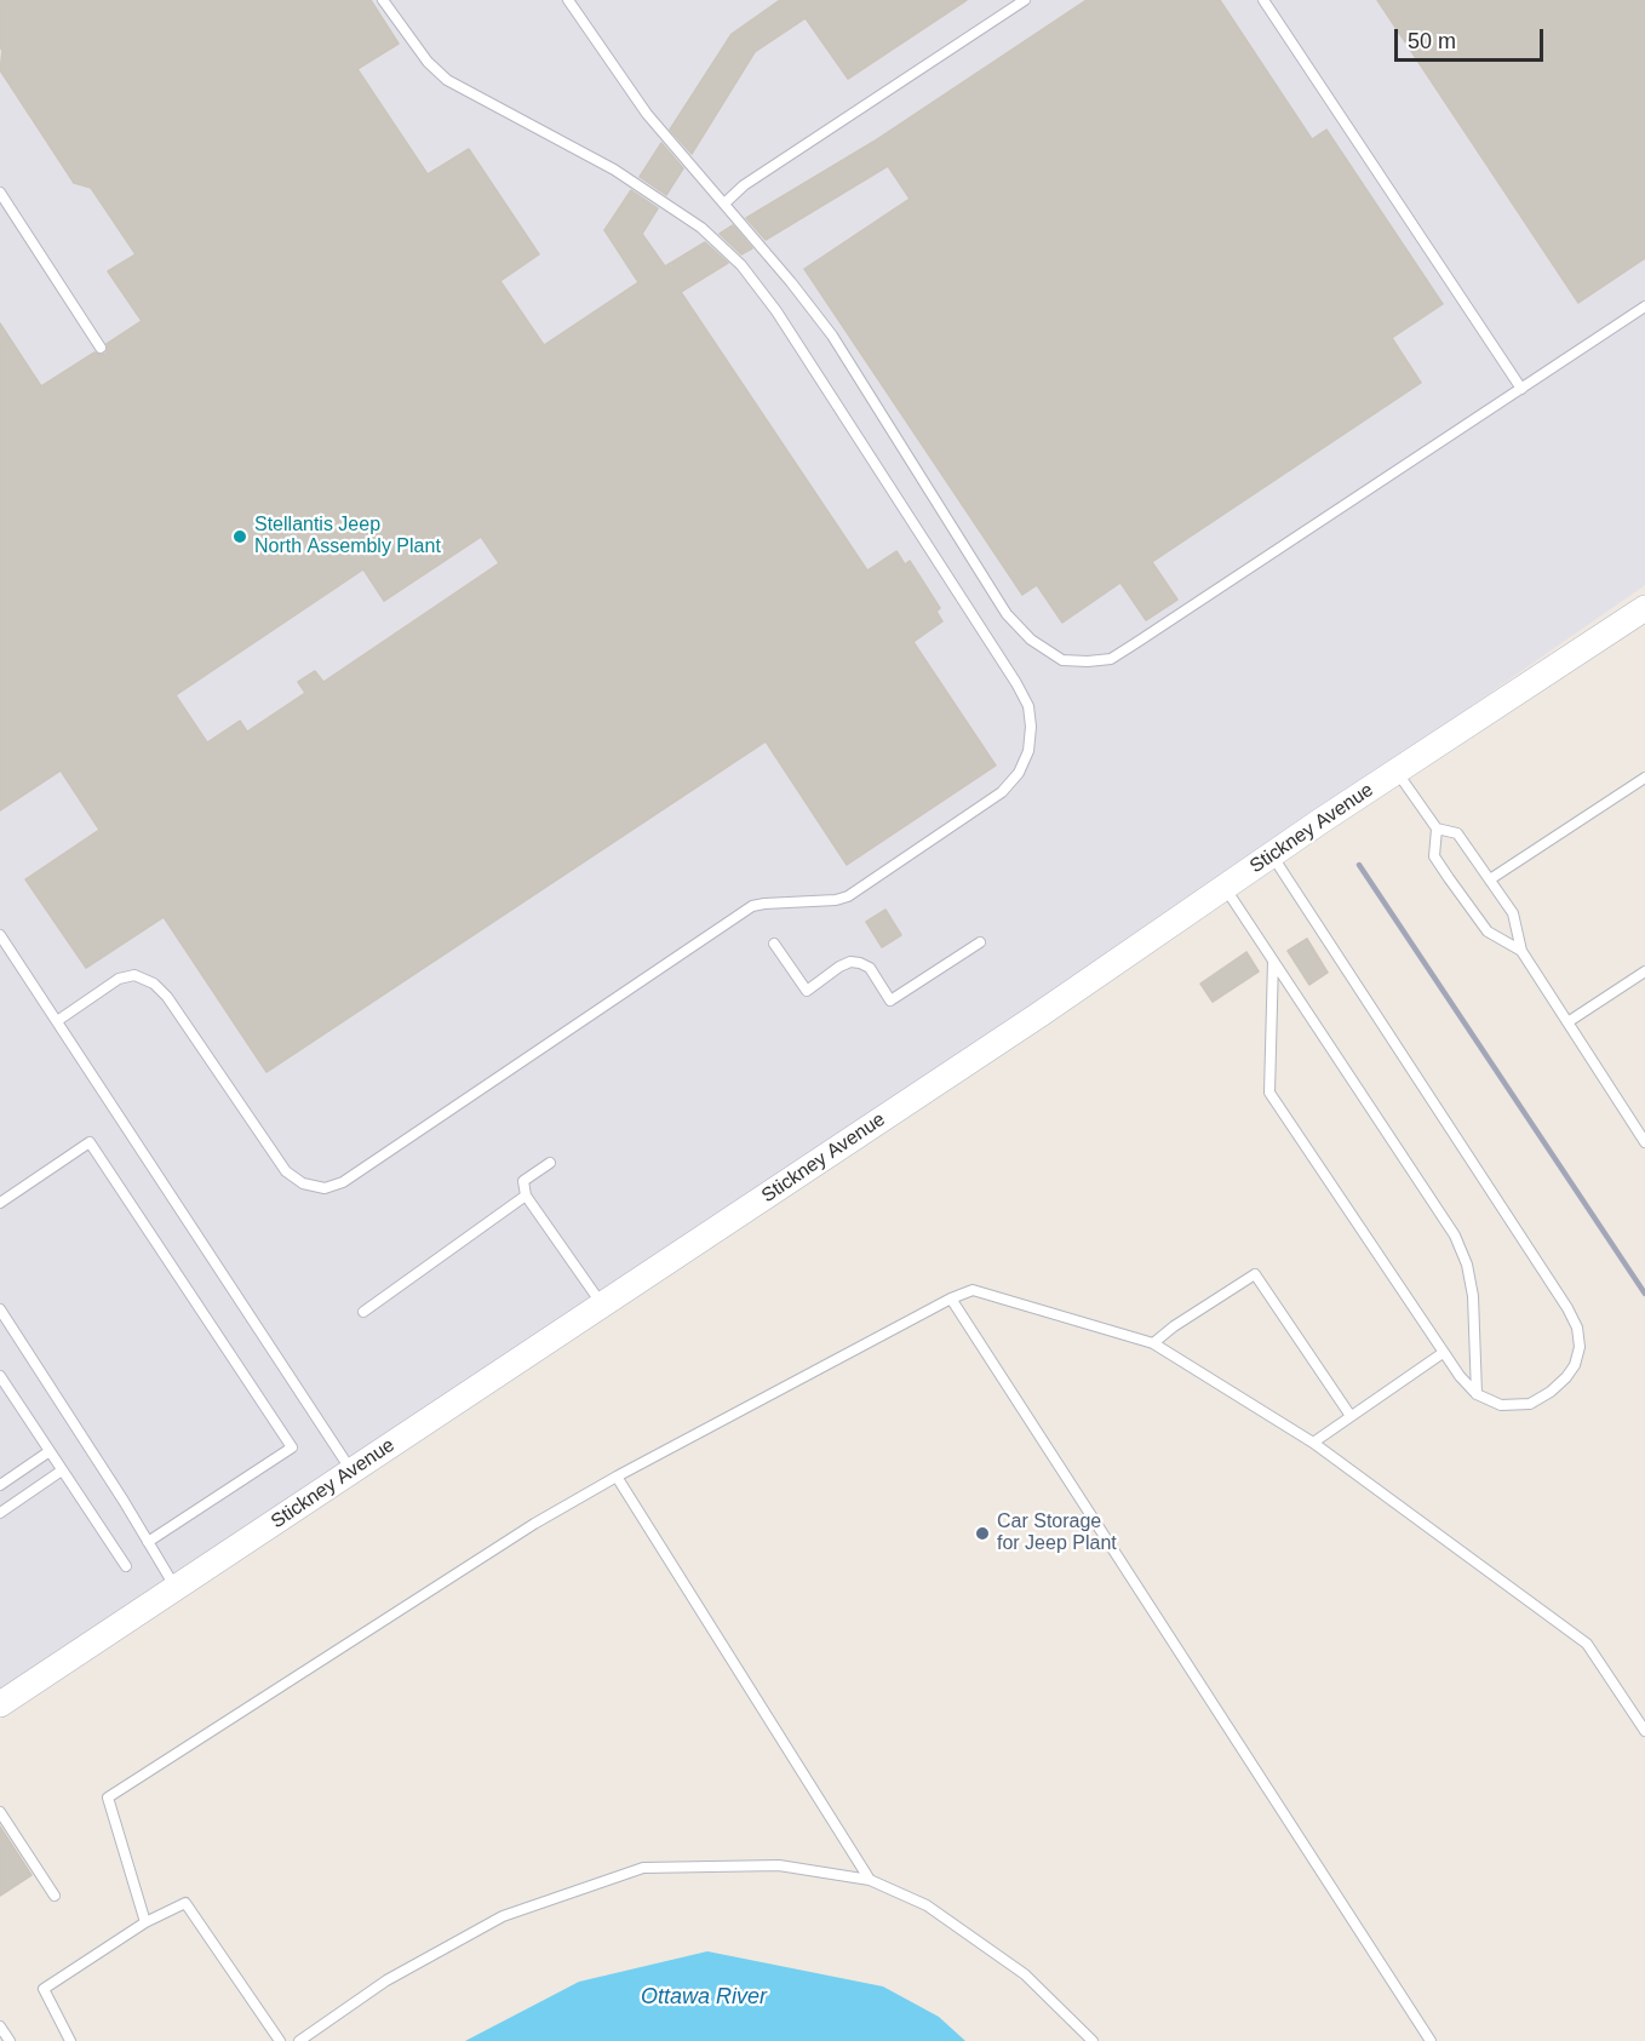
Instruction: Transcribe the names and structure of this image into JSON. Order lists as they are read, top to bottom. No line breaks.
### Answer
{"streets":{"street":["Stickney Avenue"]},"water":["Ottawa River"],"places":["Stellantis Jeep North Assembly Plant","Car Storage for Jeep Plant"],"scale_bar":"50 m"}
